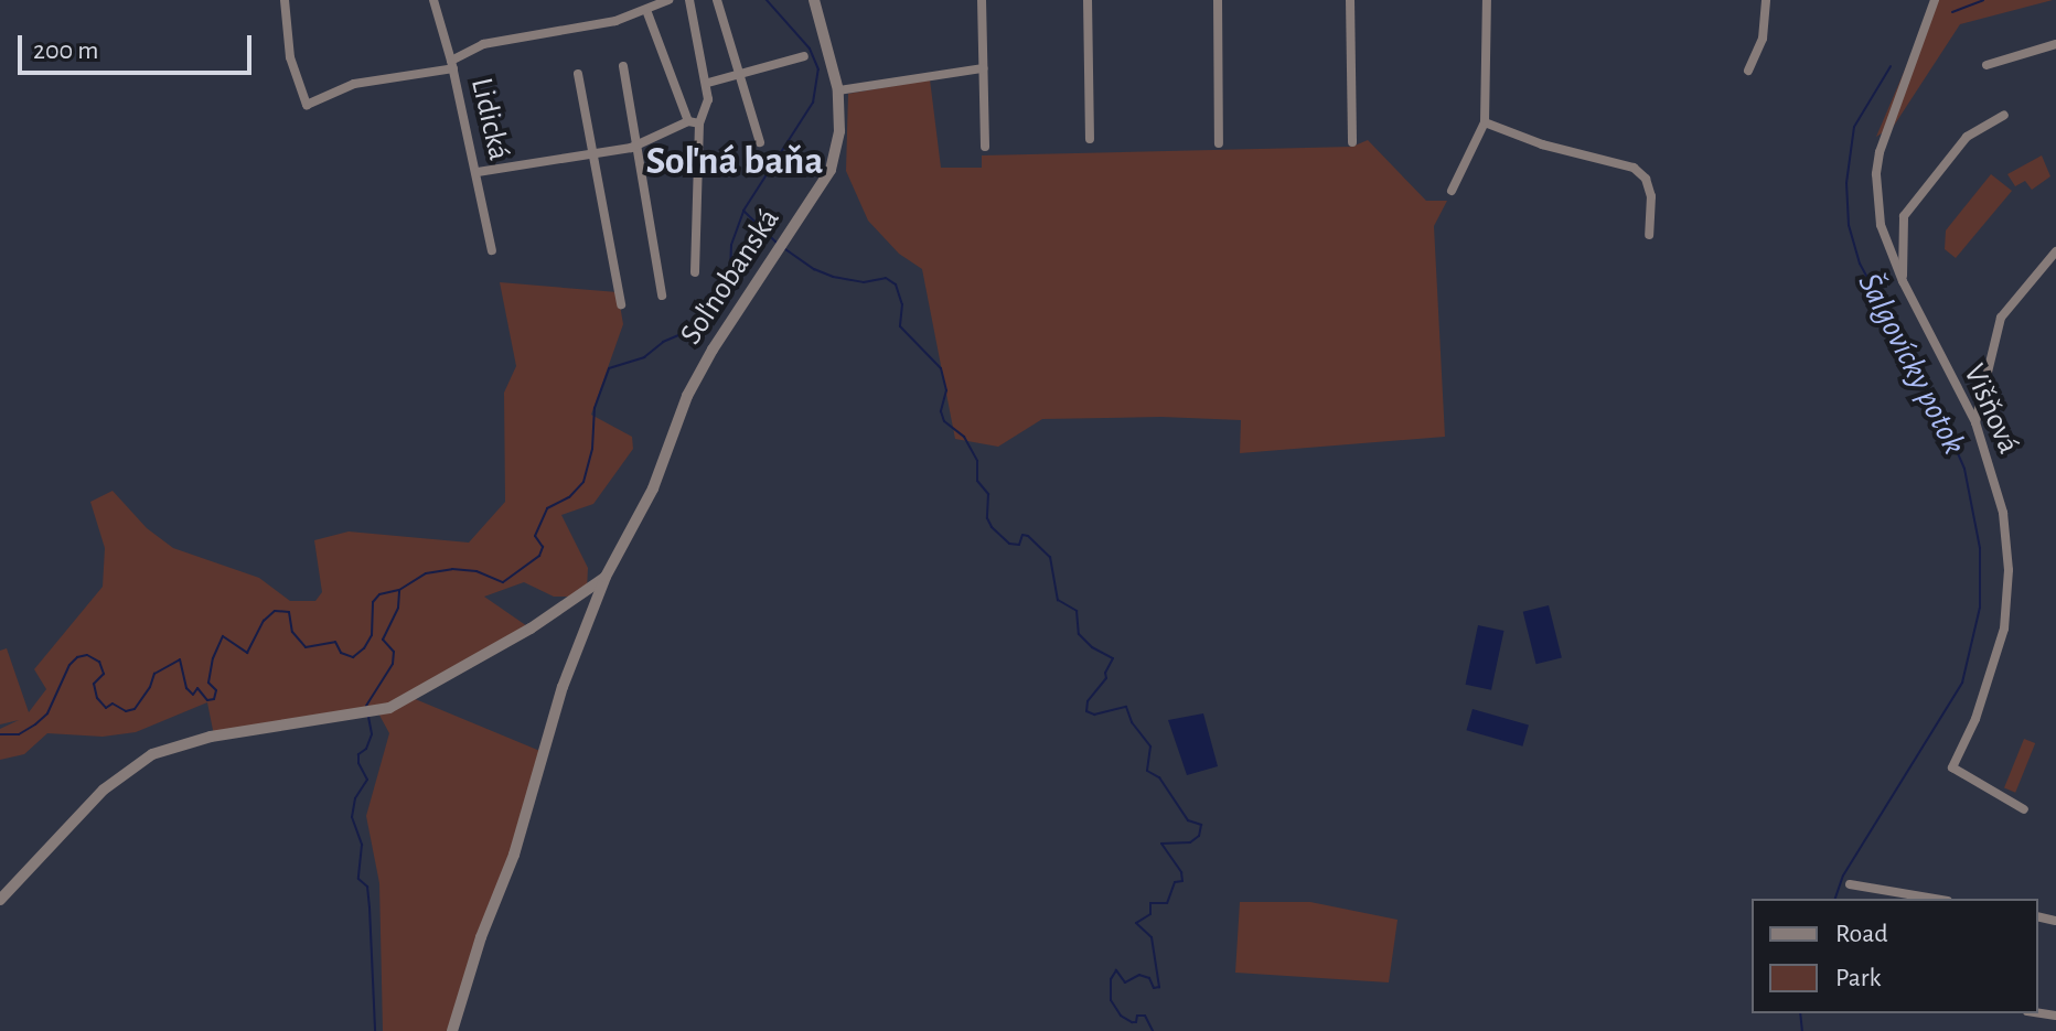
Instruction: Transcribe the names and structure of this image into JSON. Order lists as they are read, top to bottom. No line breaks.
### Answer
{"streets":{"street":["Lidická","Soľnobanská","Višňová"]},"districts":["Soľná baňa"],"water":["Šalgovícky potok"],"legend":["Road","Park"],"scale_bar":"200 m"}
